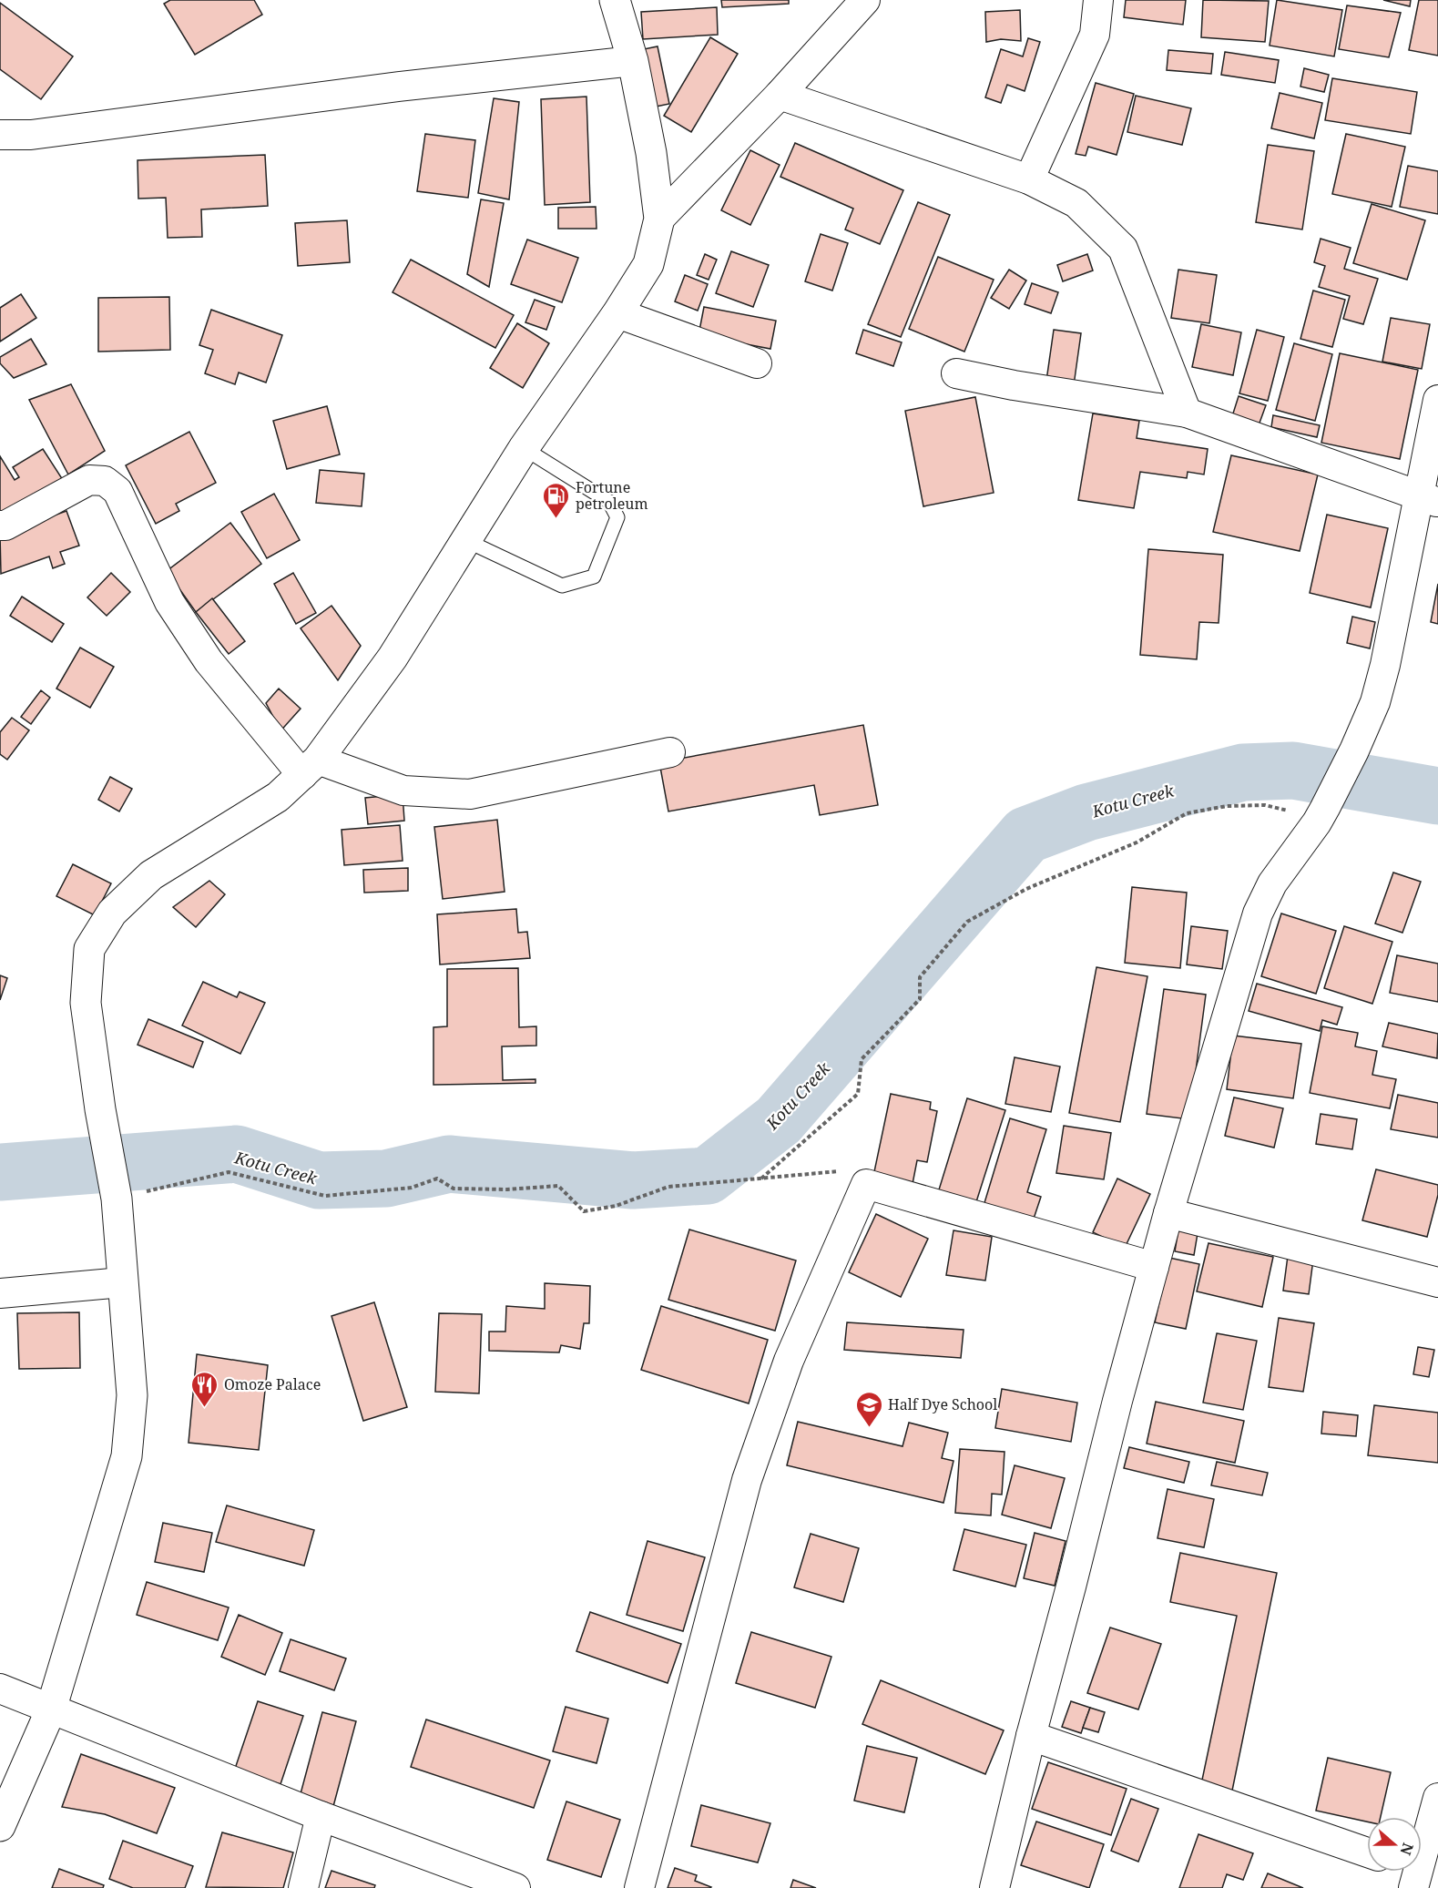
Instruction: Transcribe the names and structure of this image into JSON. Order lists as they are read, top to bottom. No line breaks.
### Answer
{"water":["Kotu Creek"],"places":{"fuel station":["Fortune petroleum"],"restaurant":["Omoze Palace"],"school or university":["Half Dye School"]},"north":"right"}
